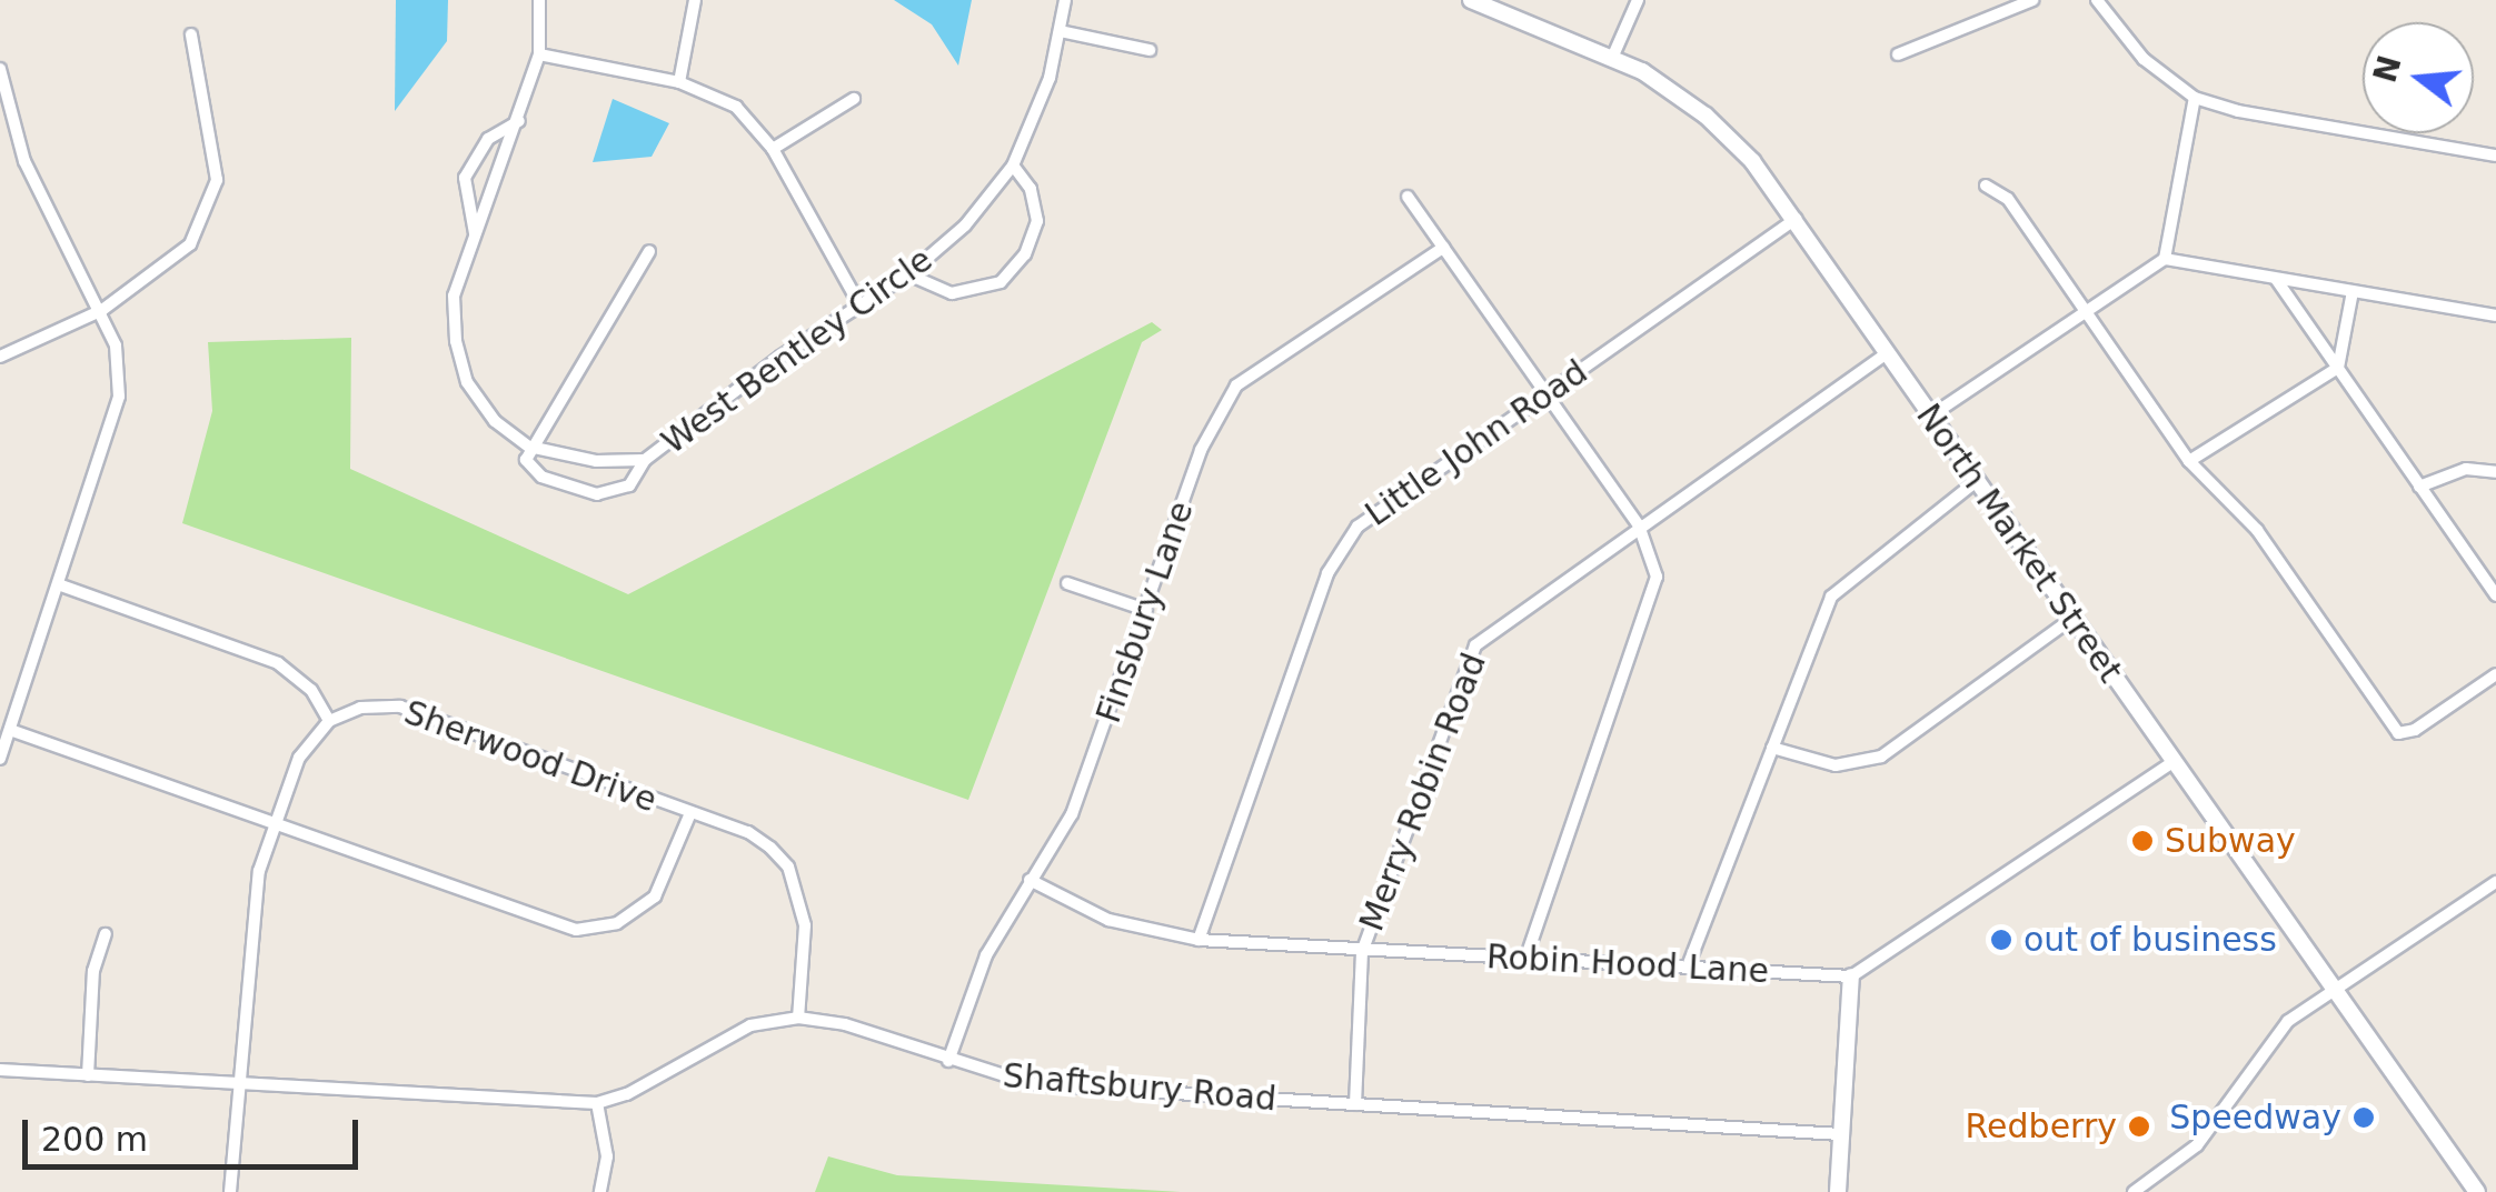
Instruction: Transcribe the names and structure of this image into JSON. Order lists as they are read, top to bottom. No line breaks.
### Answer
{"streets":{"street":["West Bentley Circle","Little John Road","North Market Street","Finsbury Lane","Sherwood Drive","Merry Robin Road","Robin Hood Lane","Shaftsbury Road"]},"crossings":[["Little John Road","North Market Street"],["Little John Road","Robin Hood Lane"],["North Market Street","Merry Robin Road"],["Finsbury Lane","Robin Hood Lane"],["Finsbury Lane","Shaftsbury Road"],["Sherwood Drive","Shaftsbury Road"],["Merry Robin Road","Robin Hood Lane"],["Merry Robin Road","Shaftsbury Road"]],"places":["Subway","out of business","Speedway","Redberry"],"scale_bar":"200 m","north":"left"}
